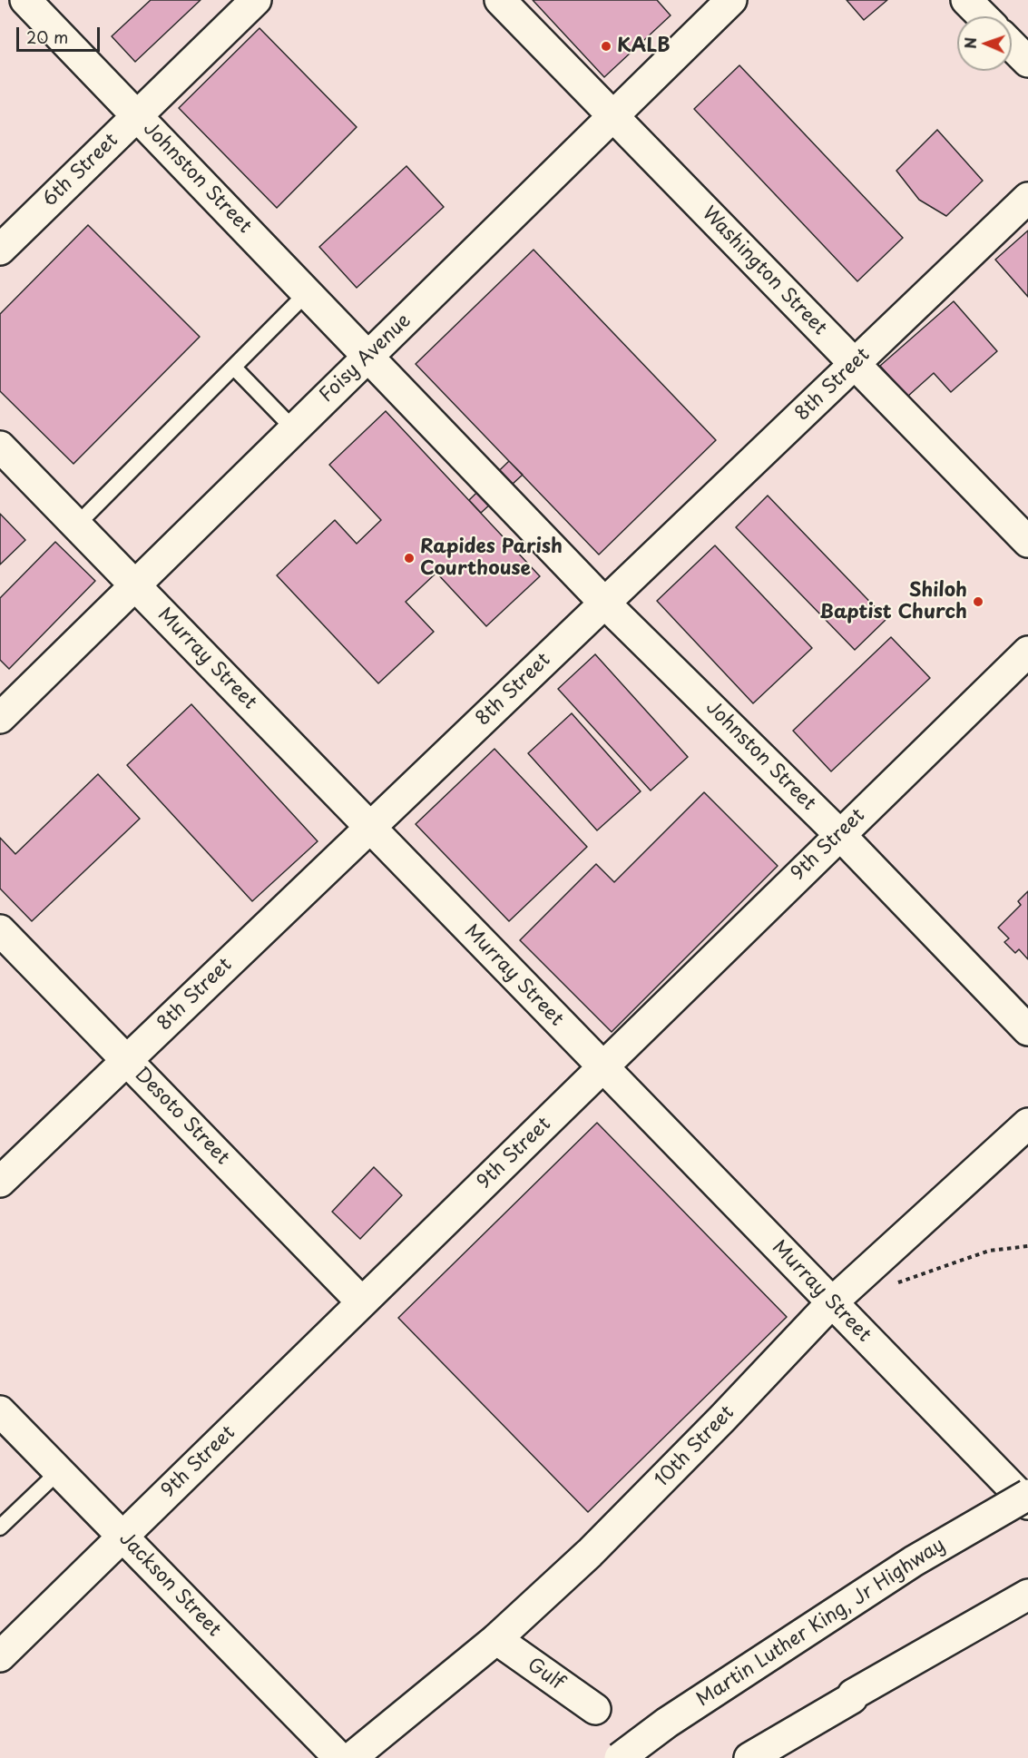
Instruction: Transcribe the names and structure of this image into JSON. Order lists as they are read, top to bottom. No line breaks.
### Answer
{"streets":{"main road":["6th Street","Johnston Street","Washington Street","Foisy Avenue","8th Street","Murray Street","9th Street","Desoto Street","10th Street","Jackson Street","Martin Luther King, Jr Highway","Gulf"]},"crossings":[["6th Street","Johnston Street"],["Johnston Street","Foisy Avenue"],["Johnston Street","8th Street"],["Johnston Street","9th Street"],["Washington Street","Foisy Avenue"],["Washington Street","8th Street"],["Foisy Avenue","Murray Street"],["8th Street","Murray Street"],["8th Street","Desoto Street"],["Murray Street","9th Street"],["Murray Street","10th Street"],["9th Street","Desoto Street"],["9th Street","Jackson Street"],["10th Street","Gulf"]],"places":["KALB","Rapides Parish Courthouse","Shiloh Baptist Church"],"scale_bar":"20 m","north":"left"}
